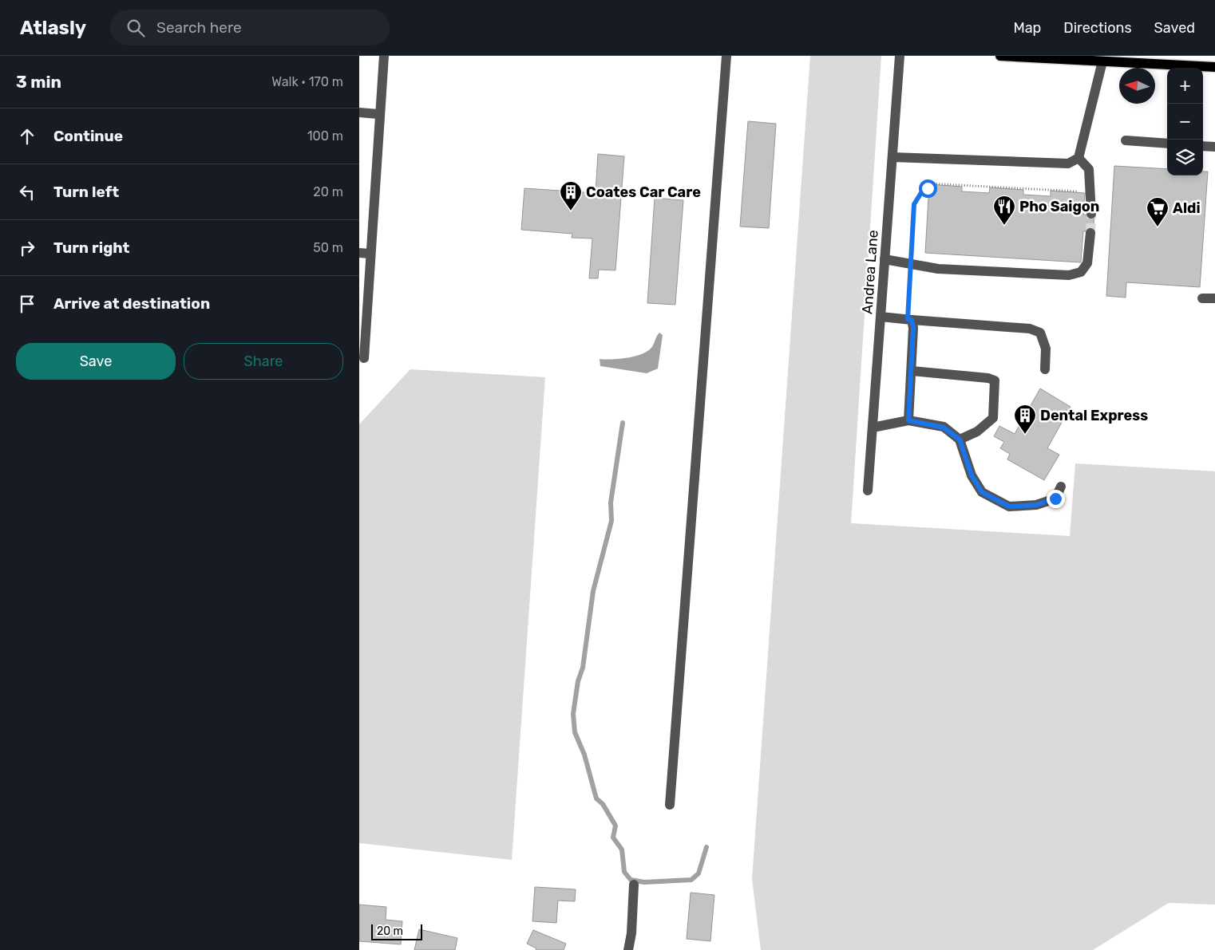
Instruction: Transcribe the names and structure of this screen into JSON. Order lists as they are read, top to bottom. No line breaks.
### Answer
{"streets":{"street":["Andrea Lane"]},"places":{"building":["Coates Car Care","Dental Express"],"restaurant":["Pho Saigon"],"supermarket":["Aldi"]},"scale_bar":"20 m","north":"left","page":{"header":"Atlasly","search":"Search here","nav":["Map","Directions","Saved"],"heading":["3 min","Walk · 170 m"],"map_buttons":["+","−"],"list":[["Continue","100 m"],["Turn left","20 m"],["Turn right","50 m"],"Arrive at destination"],"buttons":["Save","Share"],"scale":"20 m"}}
